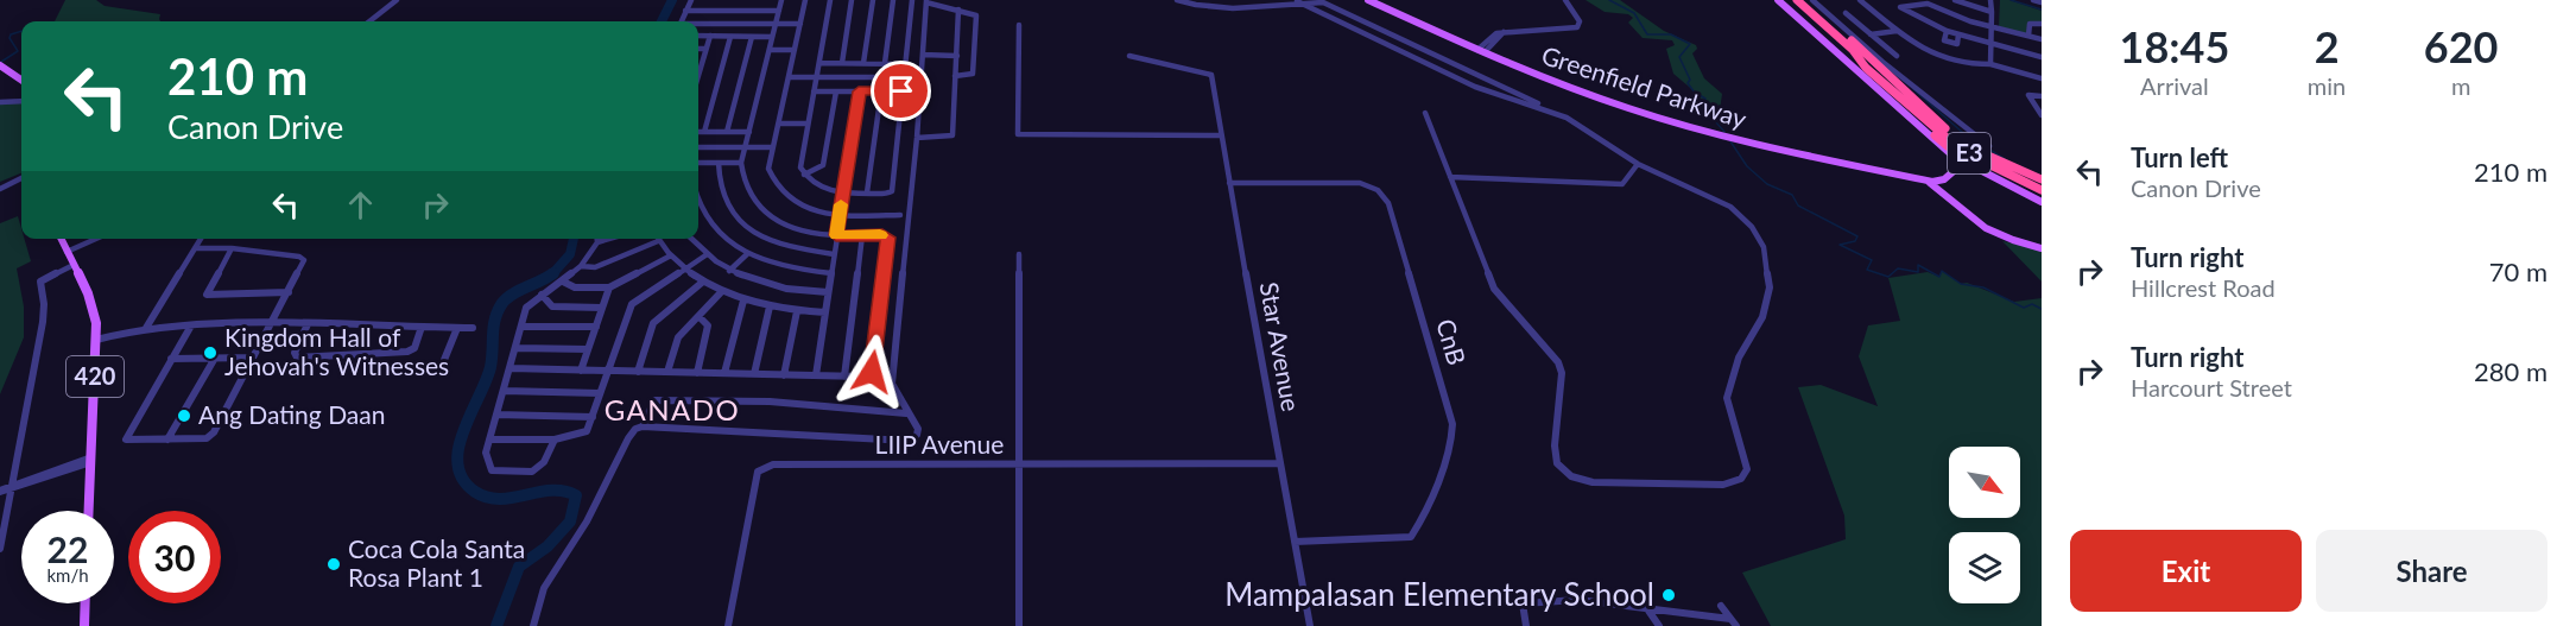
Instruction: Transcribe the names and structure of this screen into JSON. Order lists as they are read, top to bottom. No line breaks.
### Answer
{"streets":{"highway":["E3"],"main road":["Greenfield Parkway","420"],"street":["CnB","Star Avenue","LIIP Avenue"]},"crossings":[["CnB","Star Avenue"],["Star Avenue","LIIP Avenue"]],"districts":["GANADO"],"places":["Kingdom Hall of Jehovah's Witnesses","Ang Dating Daan","Coca Cola Santa Rosa Plant 1","Mampalasan Elementary School"],"north":"bottom right","page":{"eta":["18:45","Arrival","2","min","620","m"],"turn":["210 m","Canon Drive"],"list":[{"name":"Turn left","note":"Canon Drive","value":"210 m"},{"name":"Turn right","note":"Hillcrest Road","value":"70 m"},{"name":"Turn right","note":"Harcourt Street","value":"280 m"}],"speed":"22 km/h","limit":"30","buttons":["Exit","Share"]}}
